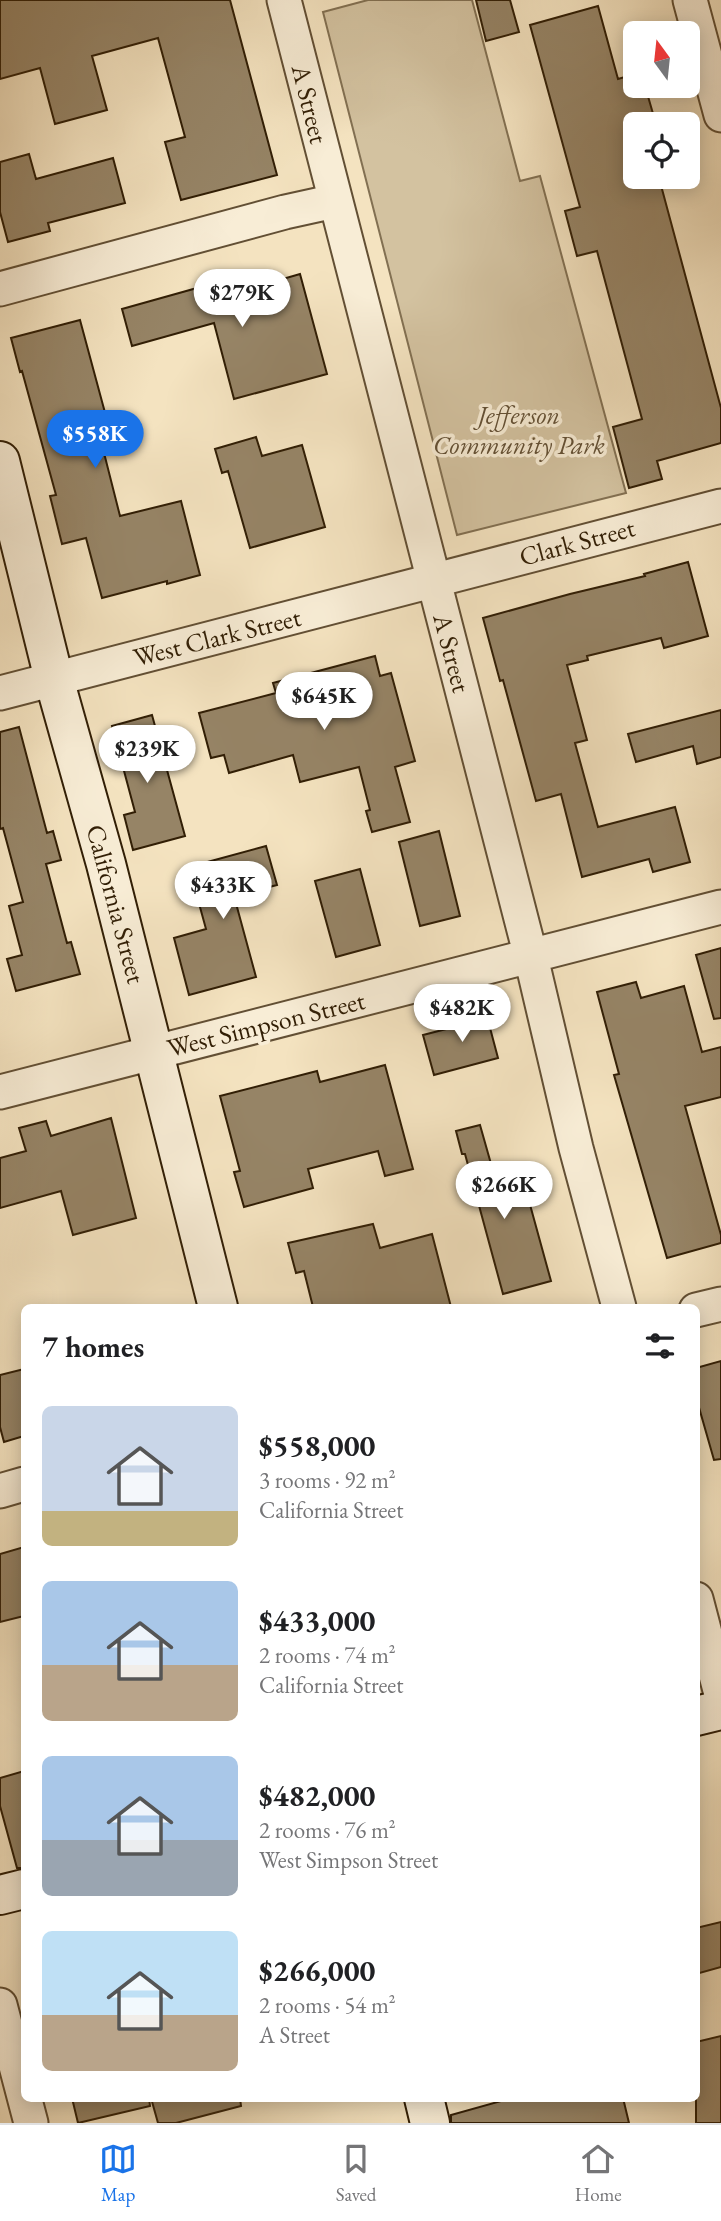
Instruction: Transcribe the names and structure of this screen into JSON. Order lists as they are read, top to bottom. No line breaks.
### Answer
{"streets":{"street":["A Street","Clark Street","West Clark Street","California Street","West Simpson Street"]},"crossings":[["A Street","Clark Street"],["A Street","West Clark Street"],["A Street","West Simpson Street"],["Clark Street","West Clark Street"],["West Clark Street","California Street"],["California Street","West Simpson Street"]],"parks":["Jefferson Community Park"],"north":"top","page":{"price":["$279K","$558K","$645K","$239K","$433K","$482K","$266K"],"heading":"7 homes","list":[{"name":"$558,000","note":"3 rooms · 92 m² · California Street"},{"name":"$433,000","note":"2 rooms · 74 m² · California Street"},{"name":"$482,000","note":"2 rooms · 76 m² · West Simpson Street"},{"name":"$266,000","note":"2 rooms · 54 m² · A Street"}],"tabs":["Map","Saved","Home"]}}
